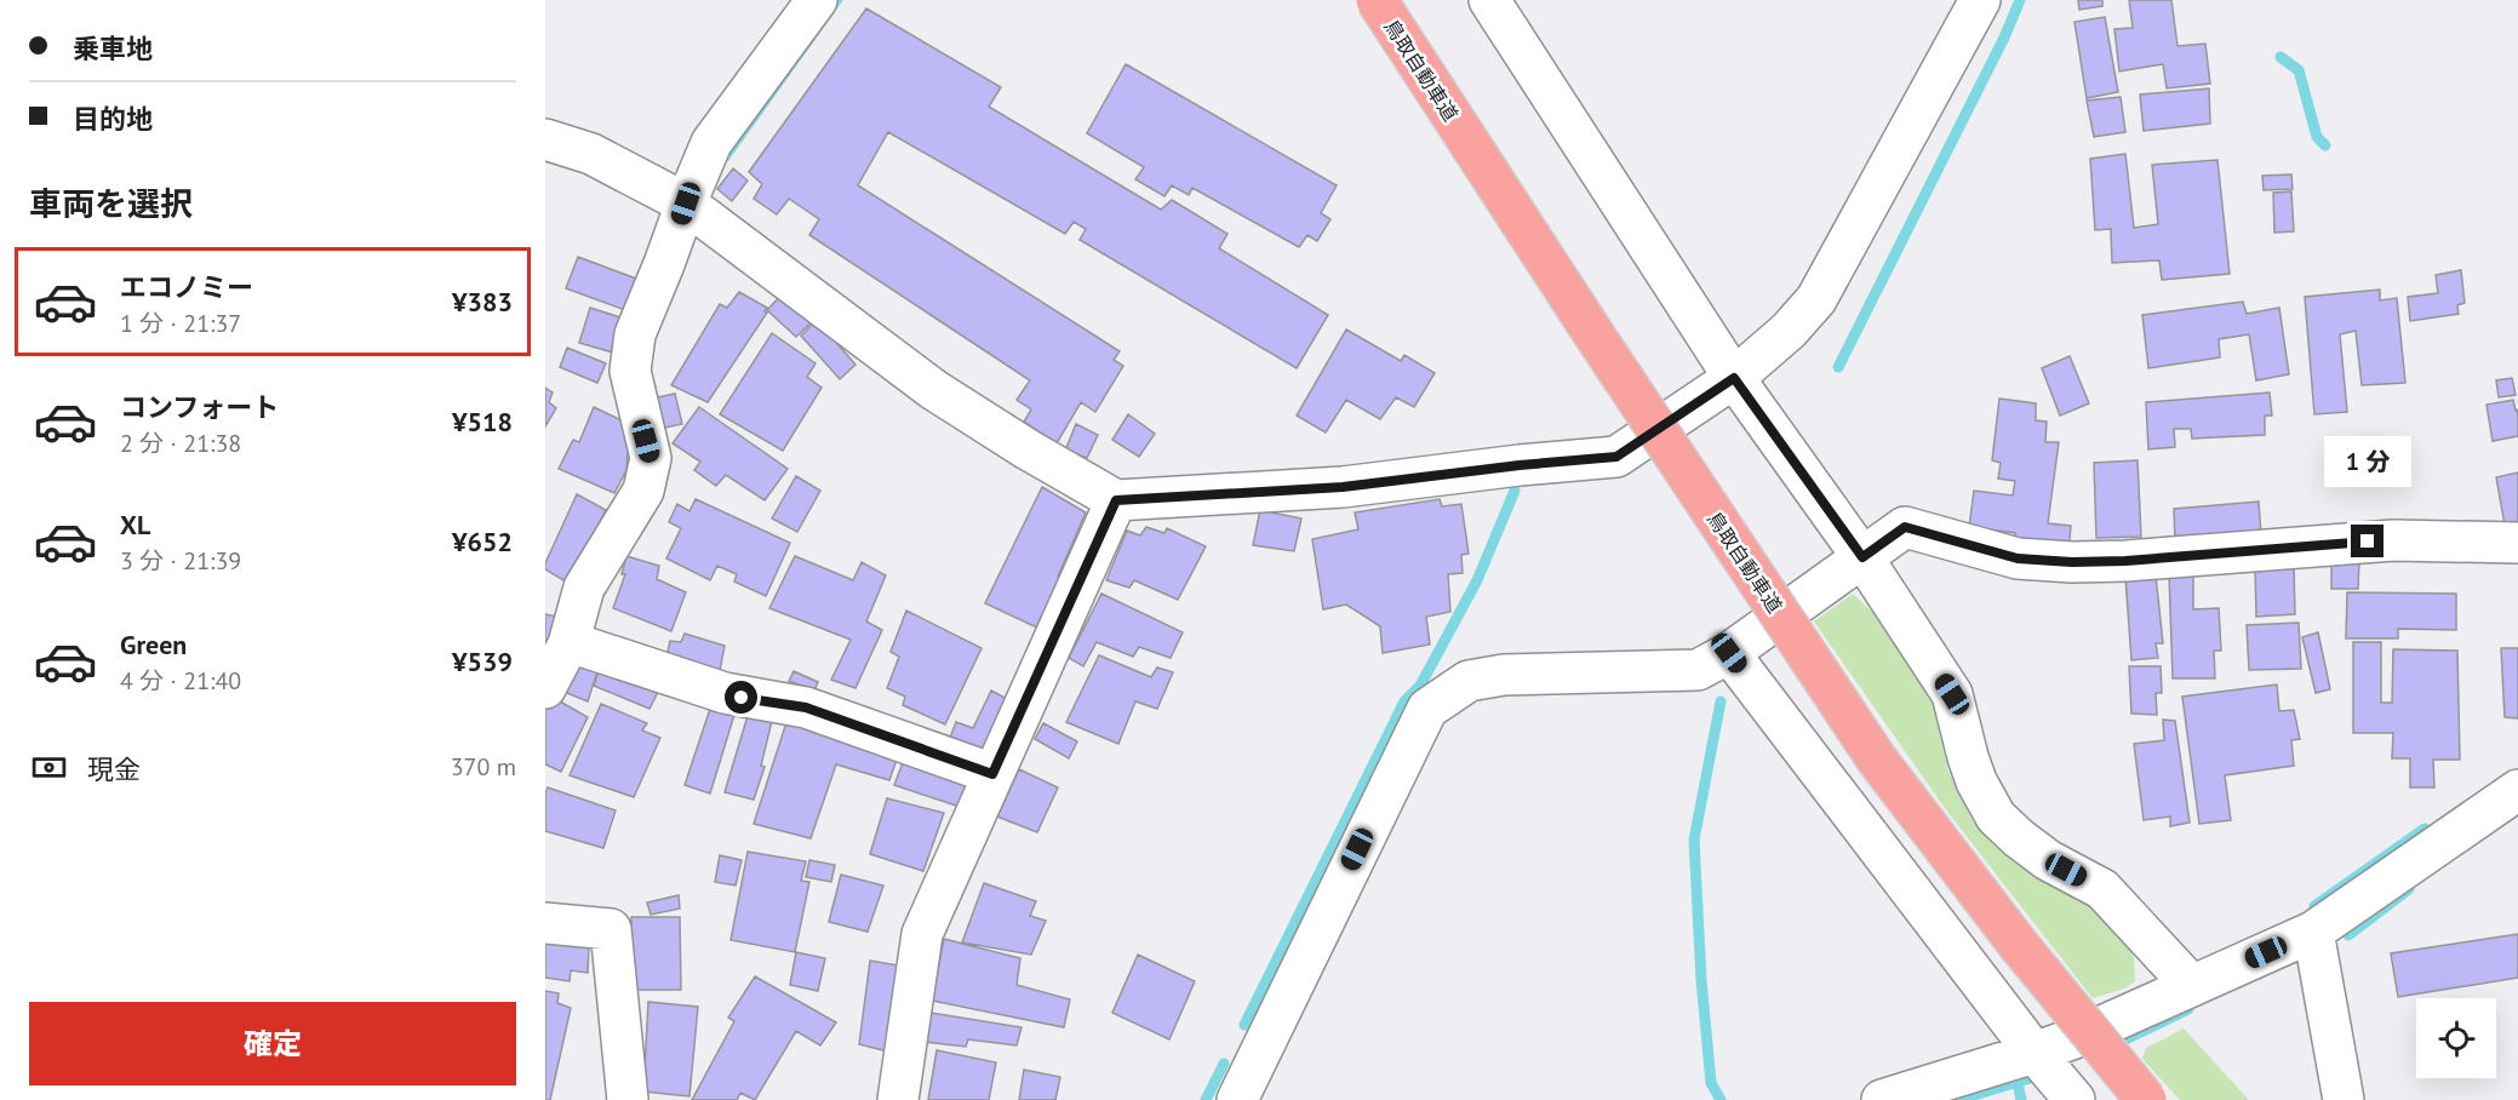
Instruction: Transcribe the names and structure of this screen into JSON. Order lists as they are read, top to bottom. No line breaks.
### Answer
{"streets":{"highway":["鳥取自動車道"]},"page":{"banner":["乗車地","目的地"],"heading":"車両を選択","list":[{"name":"エコノミー","note":"1 分 · 21:37","value":"¥383"},{"name":"コンフォート","note":"2 分 · 21:38","value":"¥518"},{"name":"XL","note":"3 分 · 21:39","value":"¥652"},{"name":"Green","note":"4 分 · 21:40","value":"¥539"}],"bubble":"1 分","pay":["現金","370 m"],"buttons":"確定"}}
